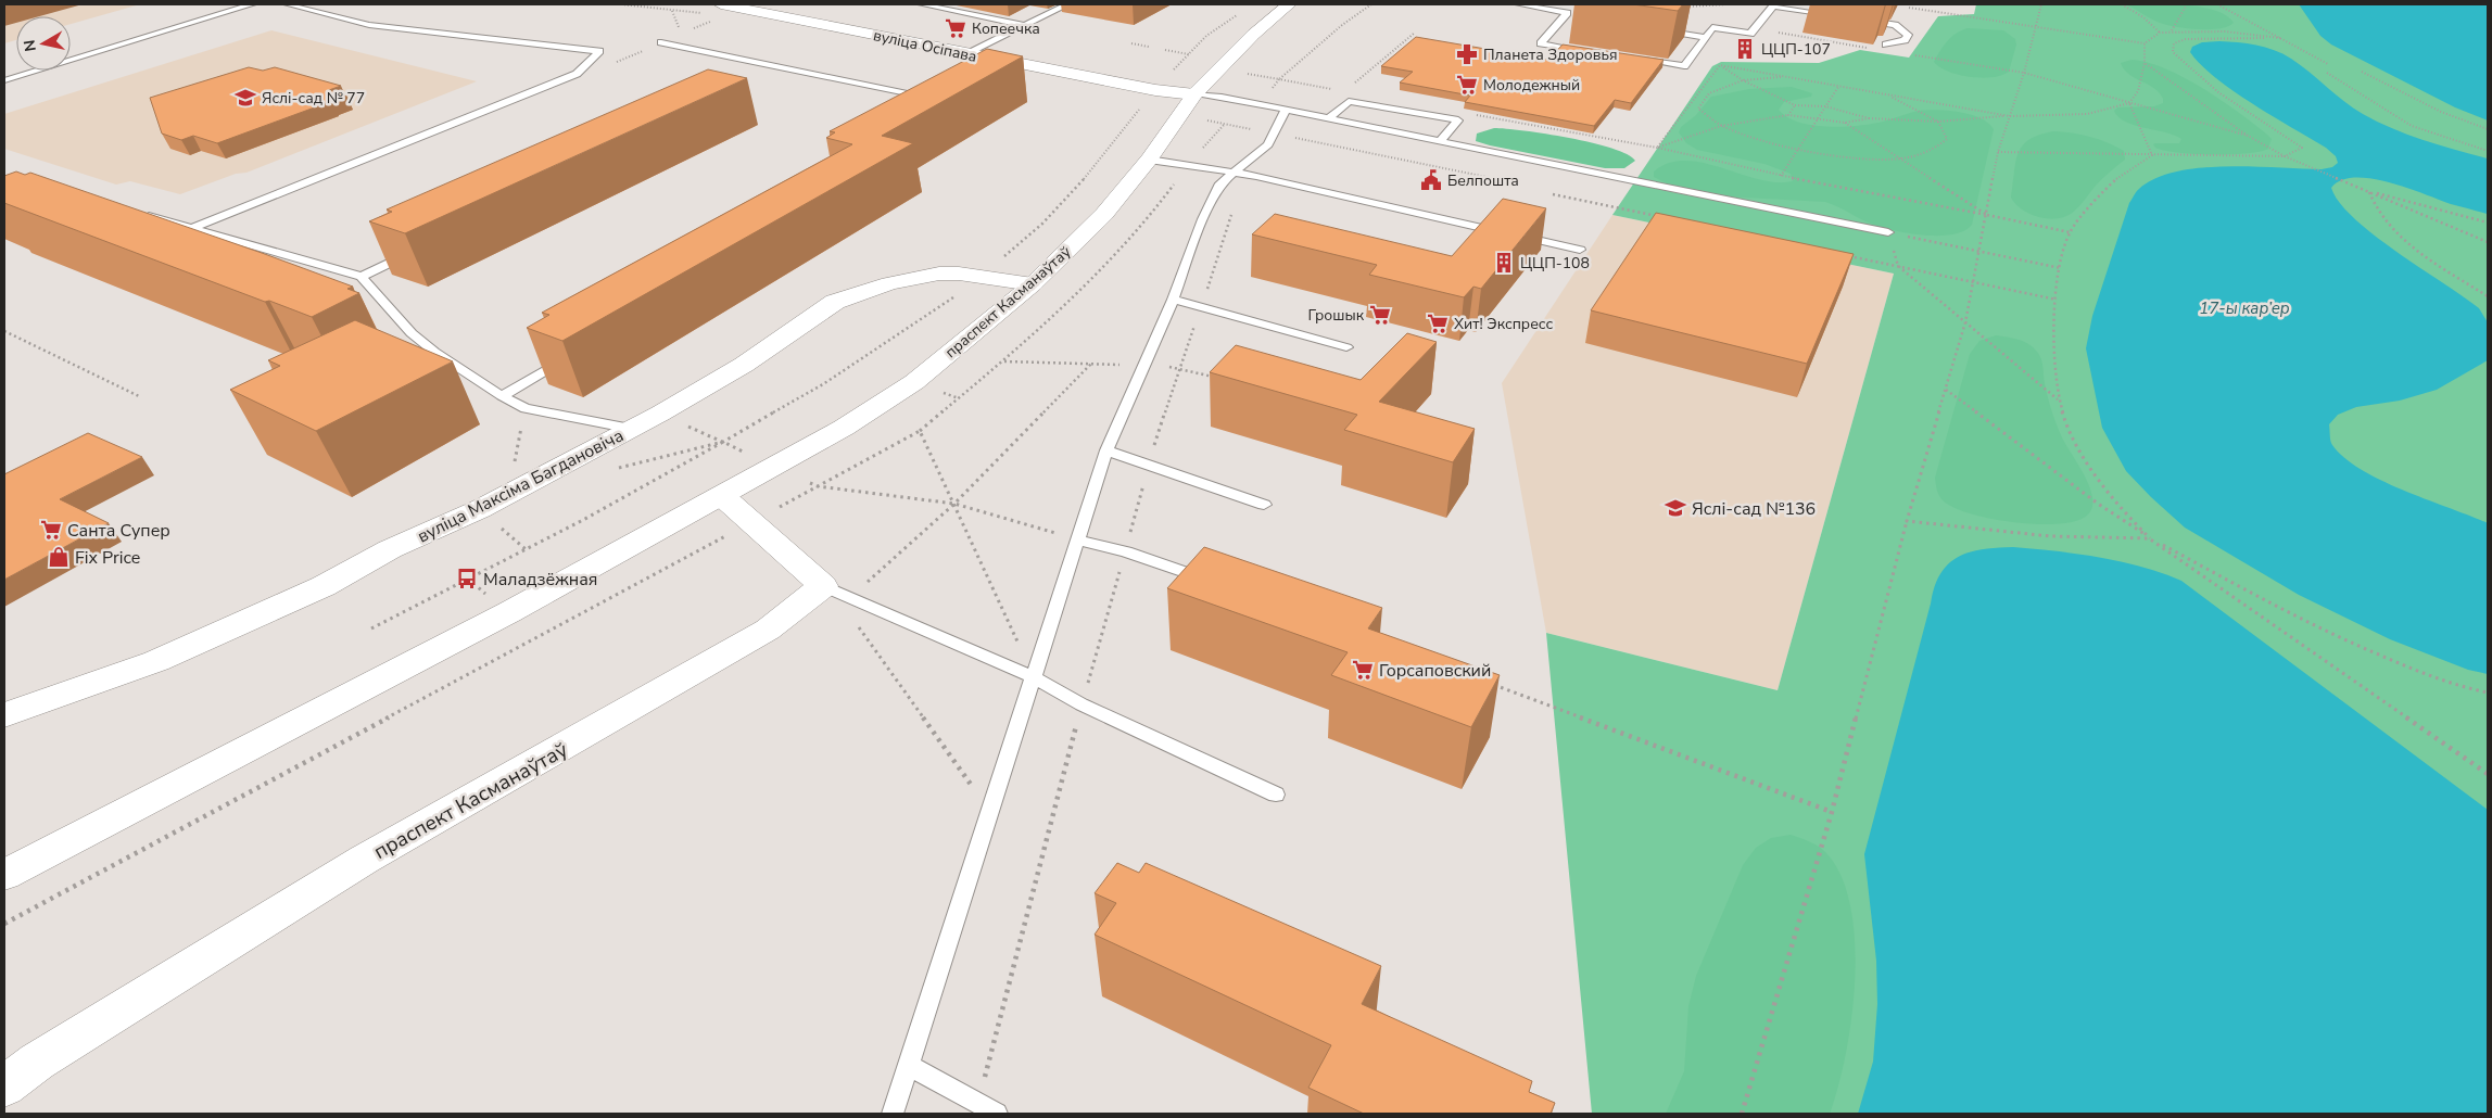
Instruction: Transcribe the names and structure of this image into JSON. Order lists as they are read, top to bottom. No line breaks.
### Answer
{"streets":{"street":["вуліца Осіпава","праспект Касманаўтаў","вуліца Максіма Багдановіча"]},"crossings":[["вуліца Осіпава","праспект Касманаўтаў"],["праспект Касманаўтаў","вуліца Максіма Багдановіча"]],"water":["17-ы кар’ер"],"places":{"supermarket":["Копеечка","Молодежный","Грошык","Хит! Экспресс","Санта Супер","Горсаповский"],"building":["ЦЦП-107","ЦЦП-108"],"pharmacy":["Планета Здоровья"],"school or university":["Яслі-сад № 77","Яслі-сад №136"],"public building":["Белпошта"],"shop":["Fix Price"],"bus stop":["Маладзёжная"]},"north":"left"}
